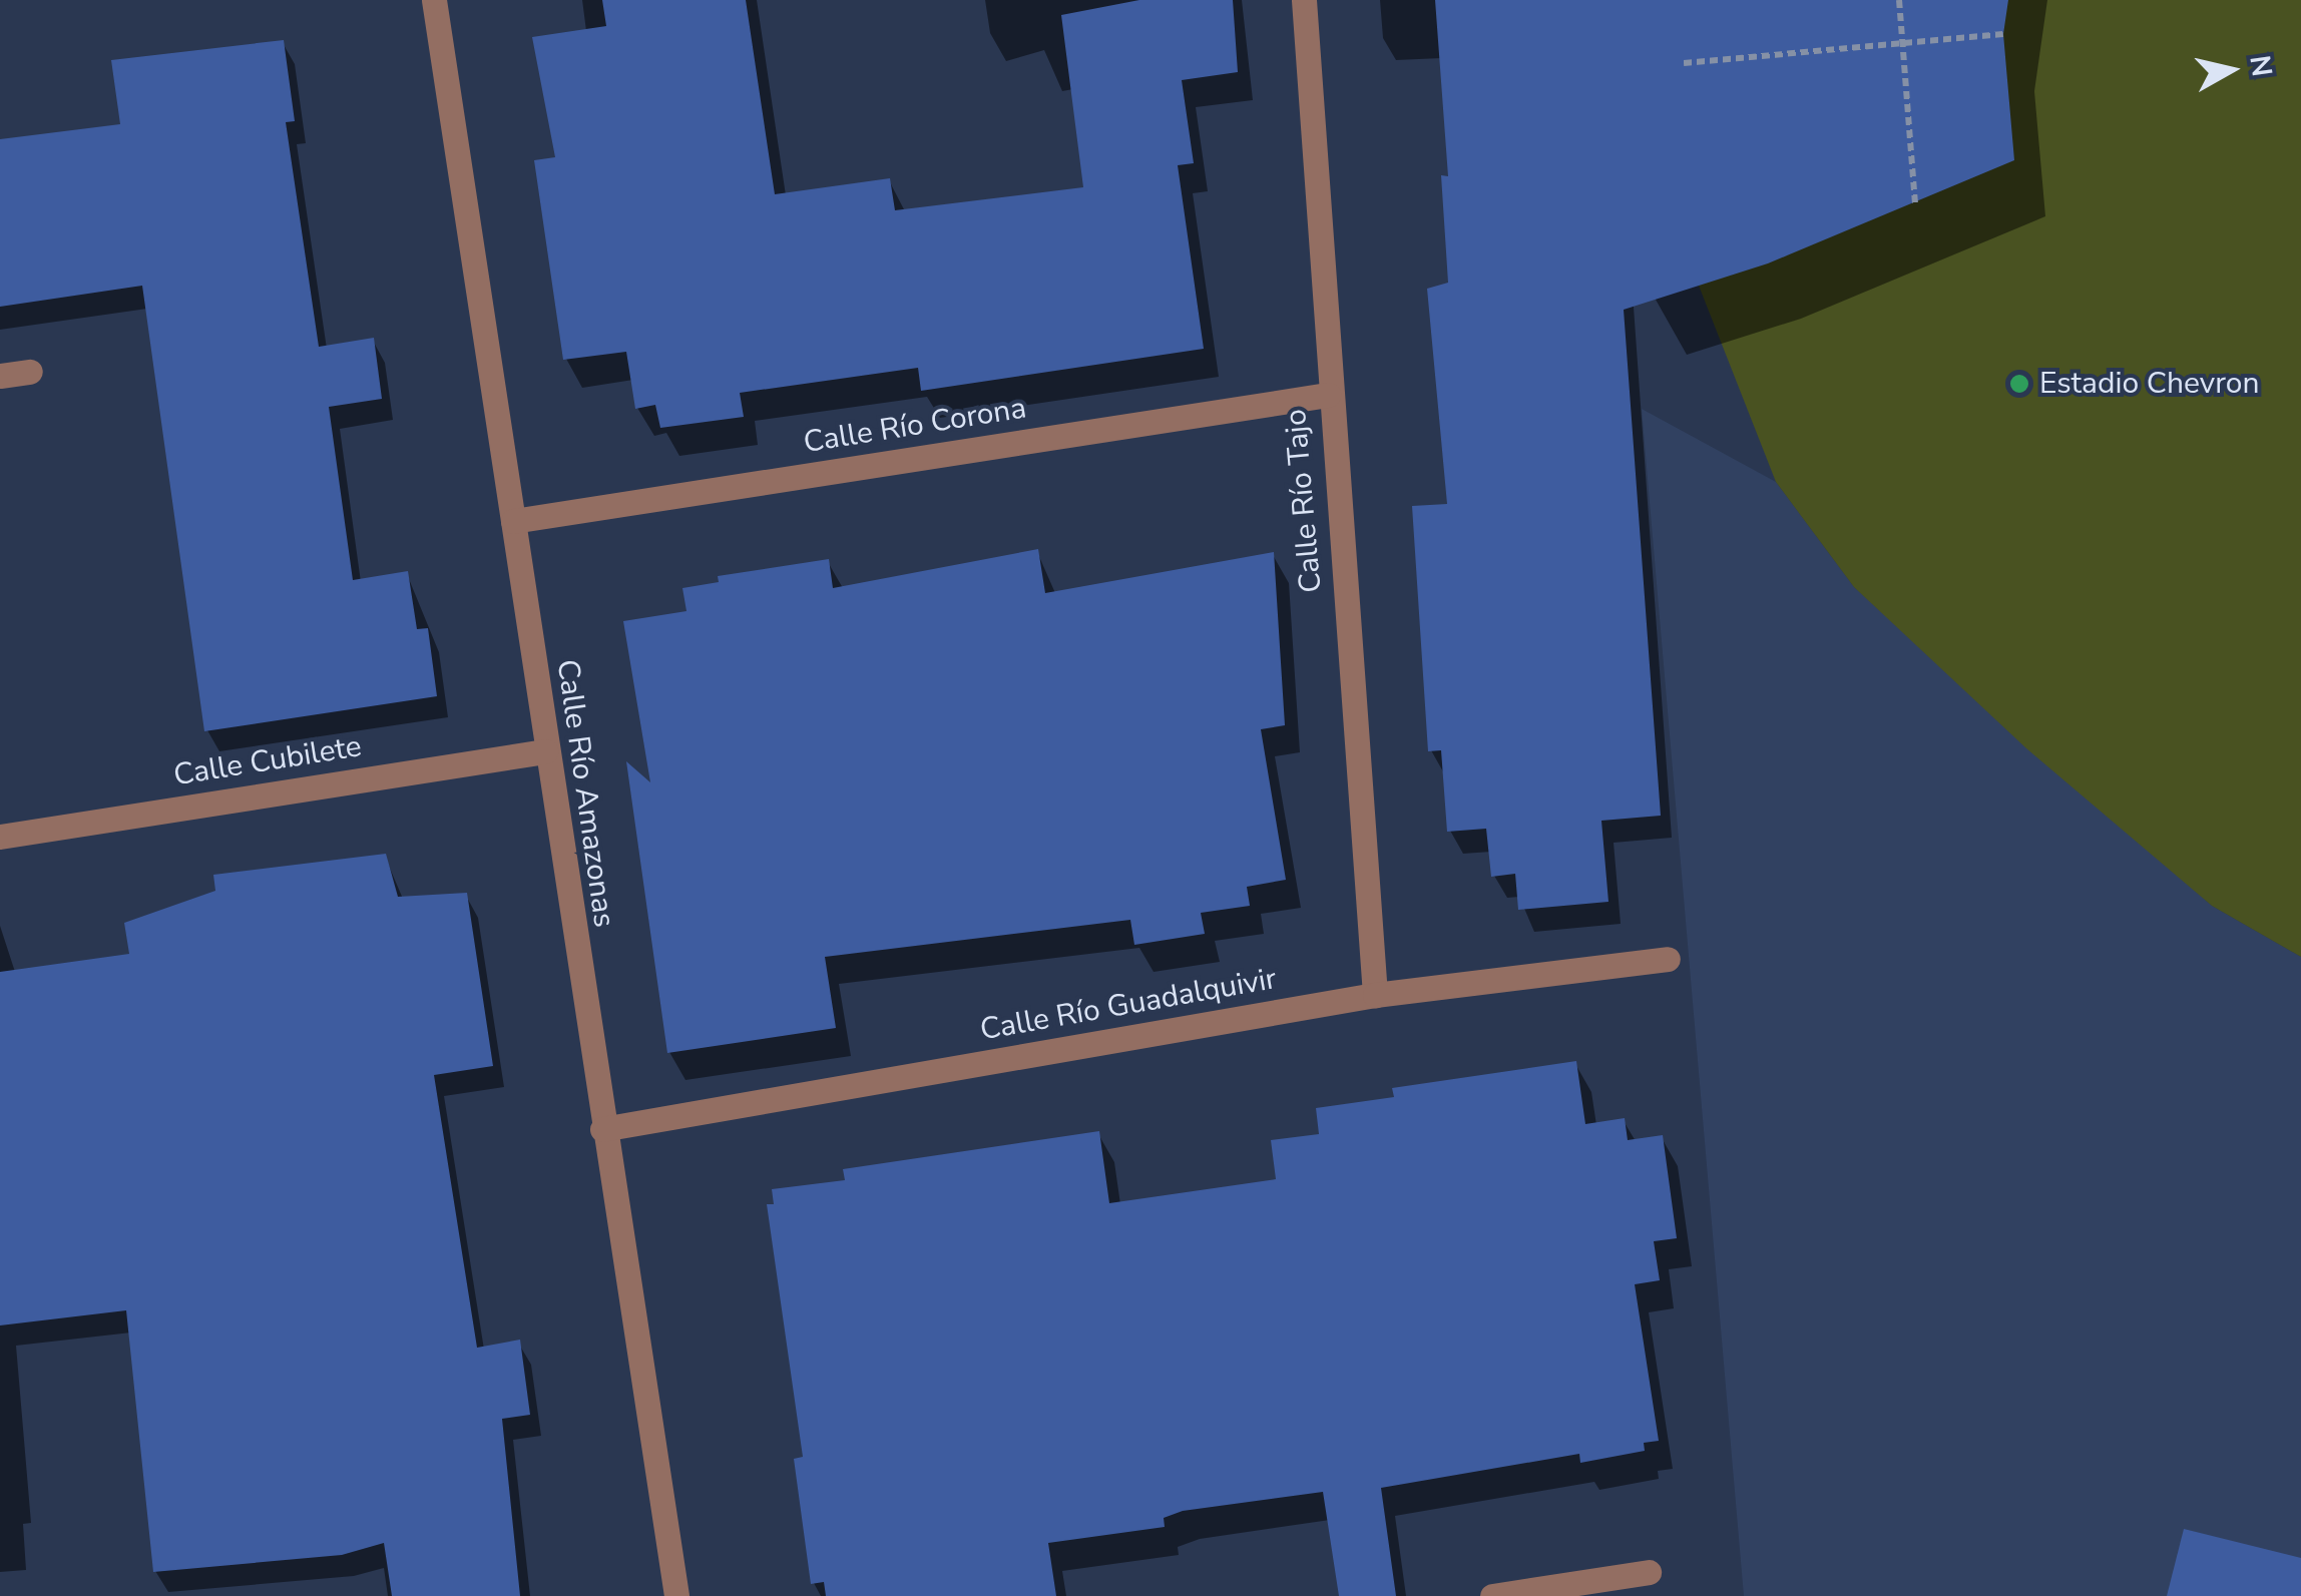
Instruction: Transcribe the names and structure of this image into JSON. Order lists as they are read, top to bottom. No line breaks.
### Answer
{"streets":{"street":["Calle Río Corona","Calle Río Tajo","Calle Cubilete","Calle Río Amazonas","Calle Río Guadalquivir"]},"crossings":[["Calle Río Corona","Calle Río Tajo"],["Calle Río Corona","Calle Río Amazonas"],["Calle Río Tajo","Calle Río Guadalquivir"],["Calle Cubilete","Calle Río Amazonas"],["Calle Río Amazonas","Calle Río Guadalquivir"]],"places":["Estadio Chevron"],"north":"right"}
